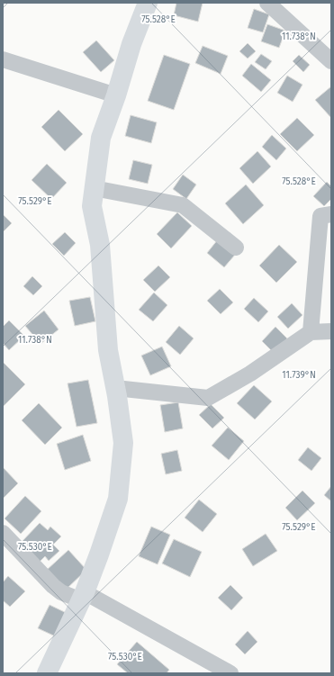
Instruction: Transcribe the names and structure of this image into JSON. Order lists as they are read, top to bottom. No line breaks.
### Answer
{"coordinates":["75.528°E","11.738°N","75.529°E","11.739°N","75.530°E"]}
